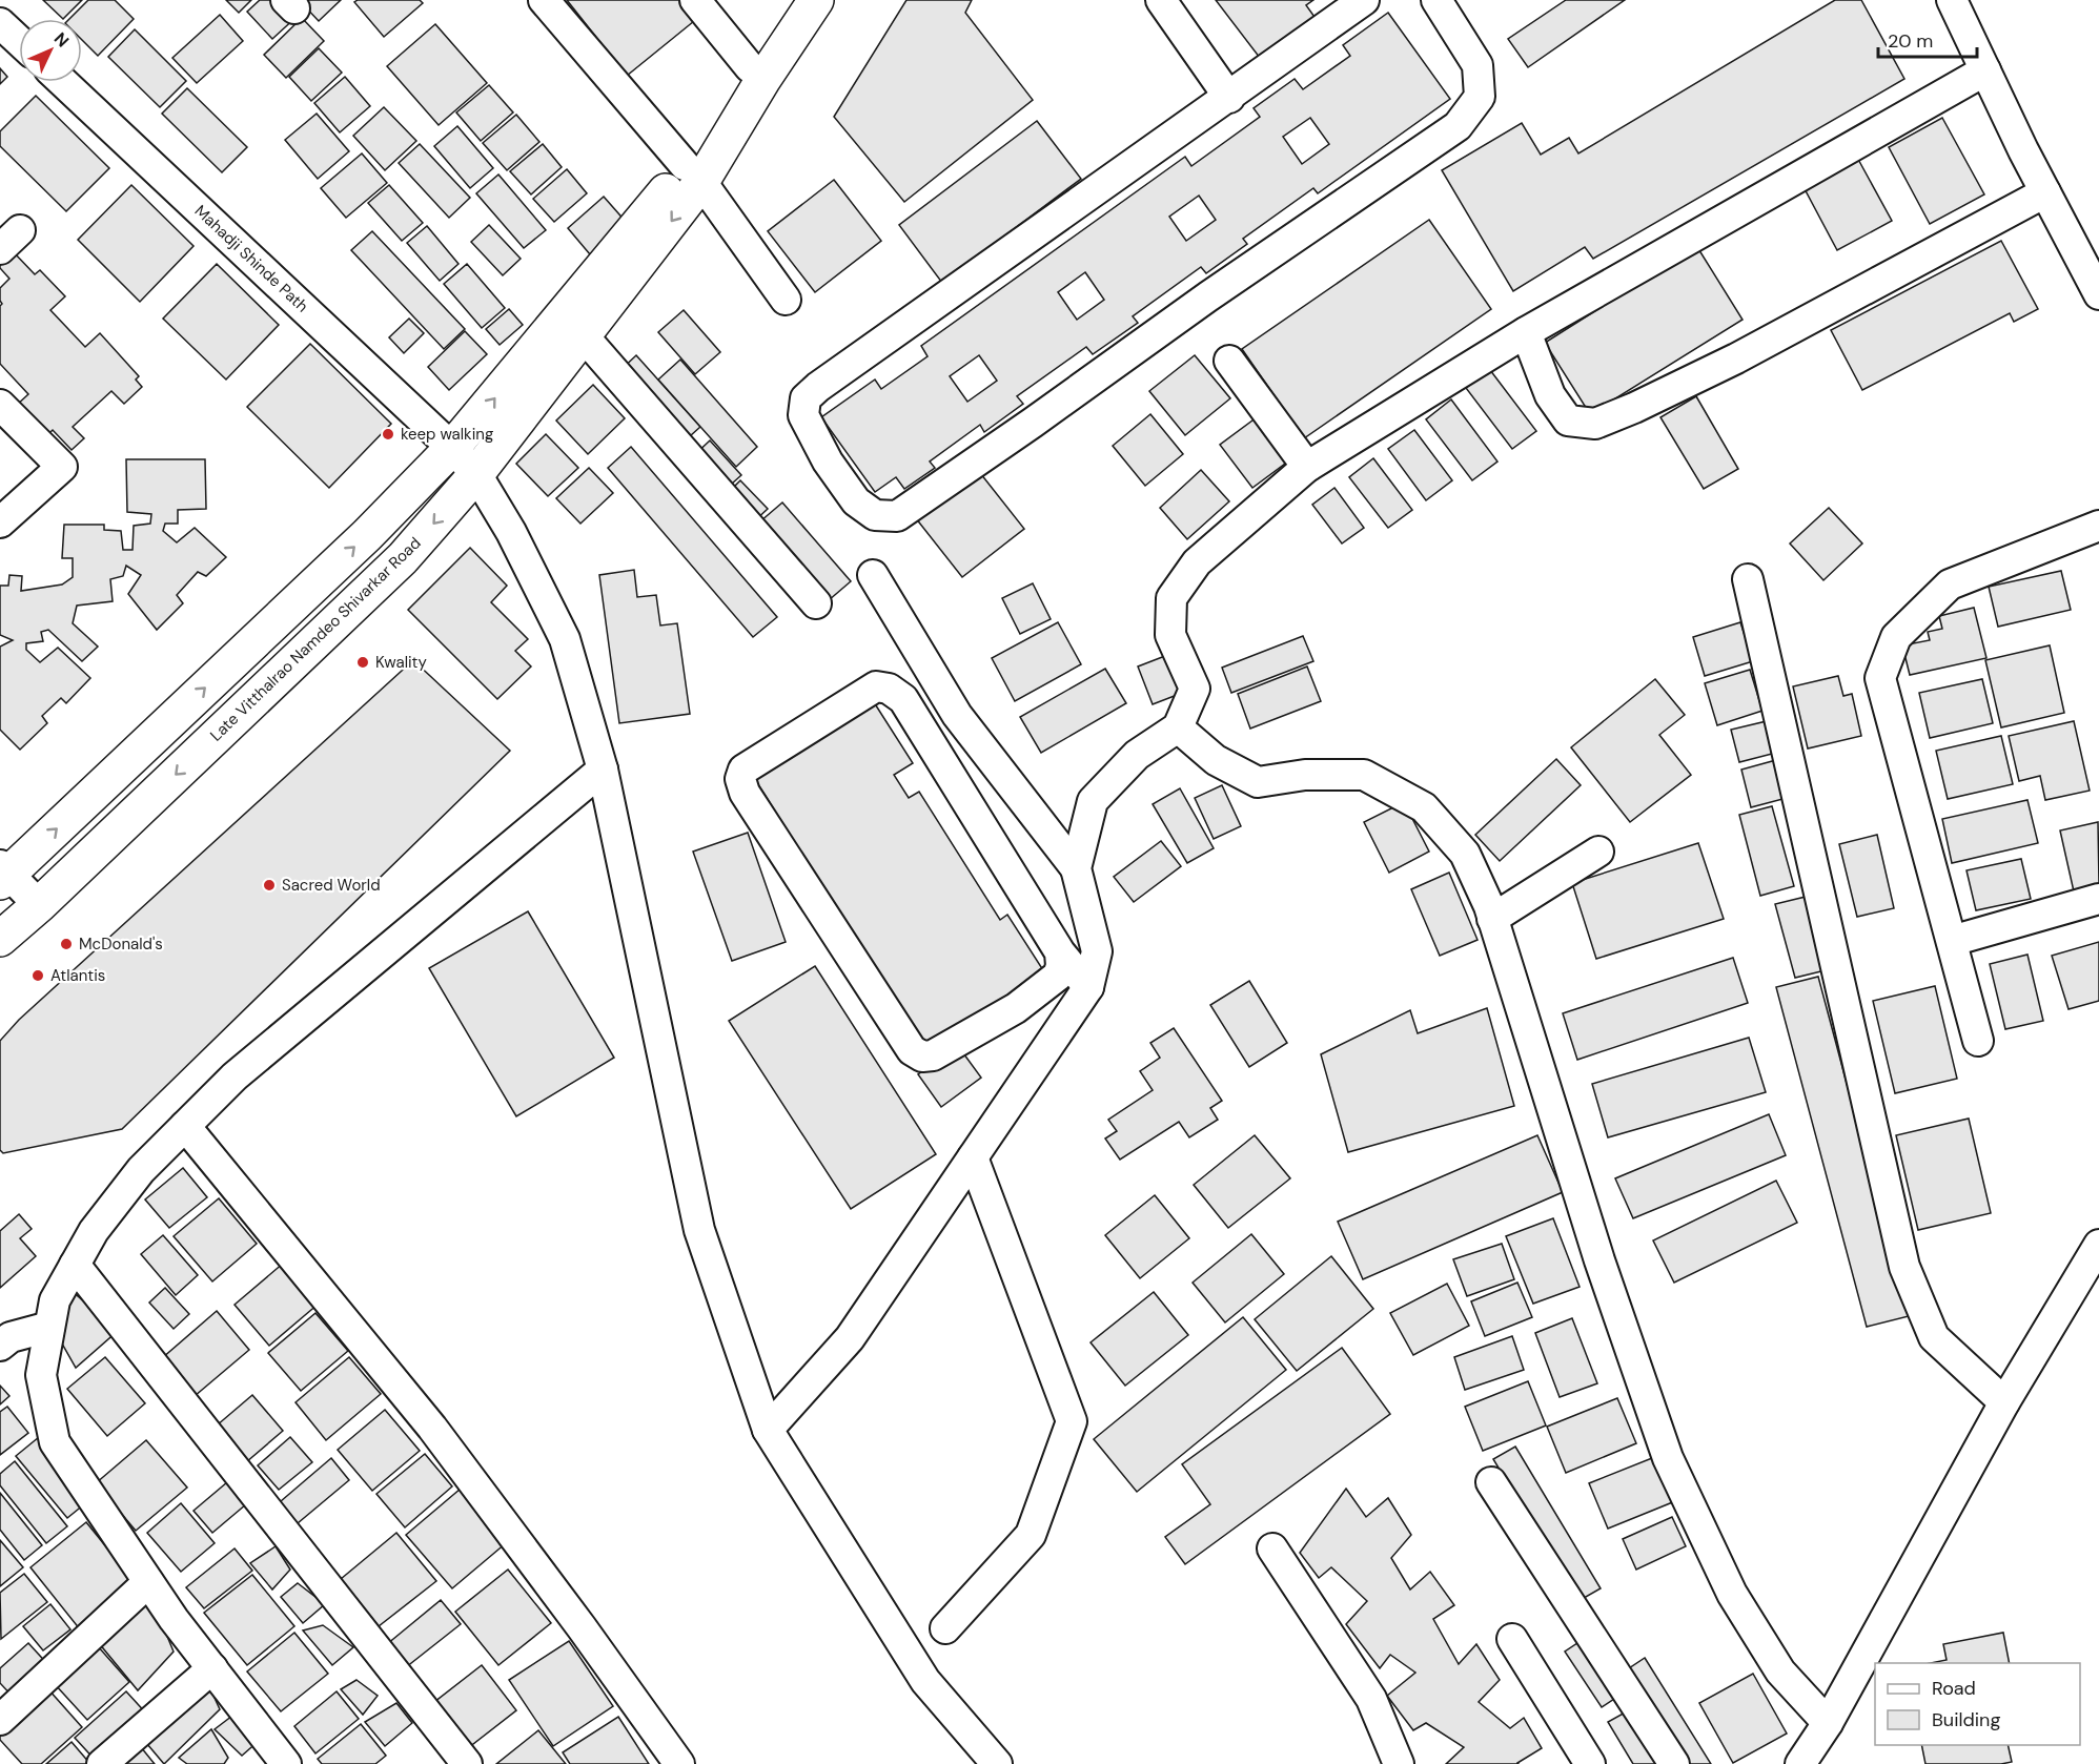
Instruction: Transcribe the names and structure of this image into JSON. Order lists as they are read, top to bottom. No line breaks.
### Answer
{"streets":{"main road":["Late Vitthalrao Namdeo Shivarkar Road"],"street":["Mahadji Shinde Path"]},"crossings":[["Mahadji Shinde Path","Late Vitthalrao Namdeo Shivarkar Road"]],"places":["keep walking","Kwality","Sacred World","McDonald's","Atlantis"],"legend":["Road","Building"],"scale_bar":"20 m","north":"top right"}
